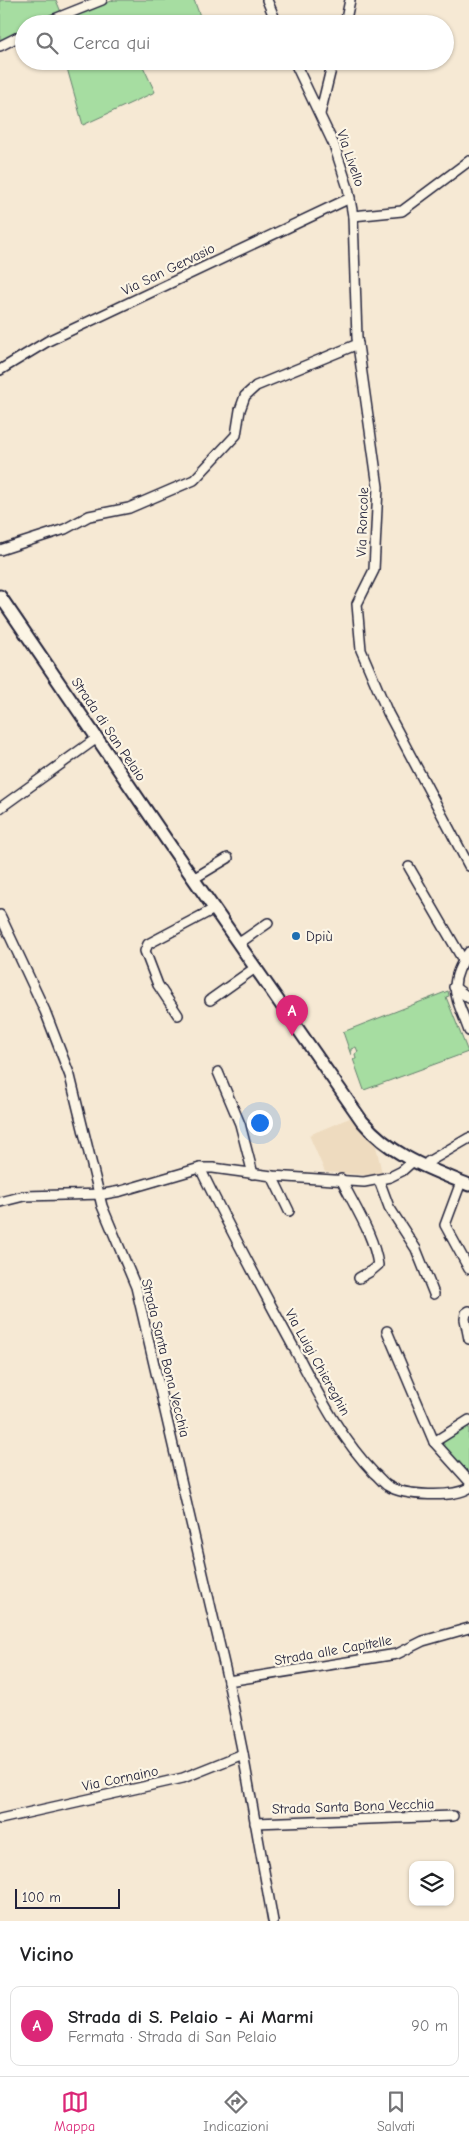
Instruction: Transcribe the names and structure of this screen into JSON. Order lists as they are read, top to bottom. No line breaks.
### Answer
{"streets":{"main road":["Strada di San Pelaio"],"street":["Via Livello","Via San Gervasio","Via Roncole","Strada Santa Bona Vecchia","Via Luigi Chiereghin","Strada alle Capitelle","Via Cornaino"]},"crossings":[["Via Livello","Via San Gervasio"],["Via Livello","Via Roncole"],["Strada Santa Bona Vecchia","Strada alle Capitelle"],["Strada Santa Bona Vecchia","Via Cornaino"]],"places":["Dpiù"],"scale_bar":"100 m","page":{"search":"Cerca qui","pins":"A","scale":"100 m","heading":"Vicino","list":[{"mark":"A","name":"Strada di S. Pelaio - Ai Marmi","note":"Fermata · Strada di San Pelaio","value":"90 m"}],"nav":["Mappa","Indicazioni","Salvati"]}}
